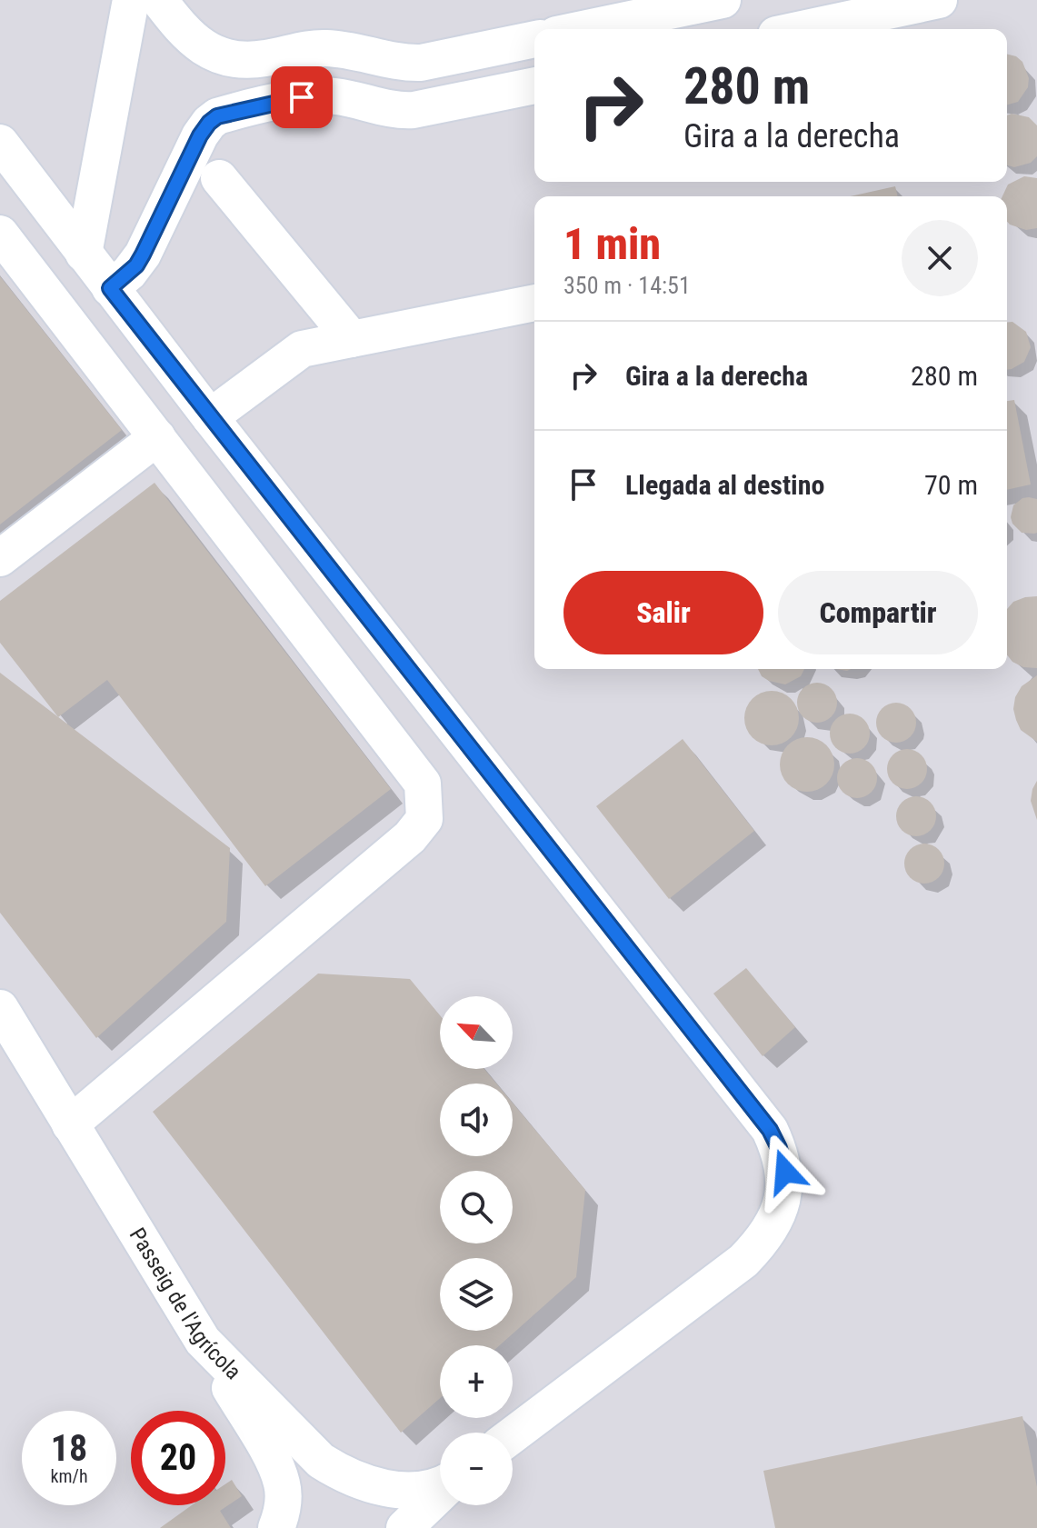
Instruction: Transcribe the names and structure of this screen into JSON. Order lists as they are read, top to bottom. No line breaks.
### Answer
{"streets":{"lane":["Passeig de l'Agrícola"]},"north":"top left","page":{"turn":["280 m","Gira a la derecha"],"heading":["1 min","350 m · 14:51"],"list":[{"name":"Gira a la derecha","value":"280 m"},{"name":"Llegada al destino","value":"70 m"}],"buttons":["Salir","Compartir"],"map_buttons":["+","−"],"speed":"18 km/h","limit":"20"}}
